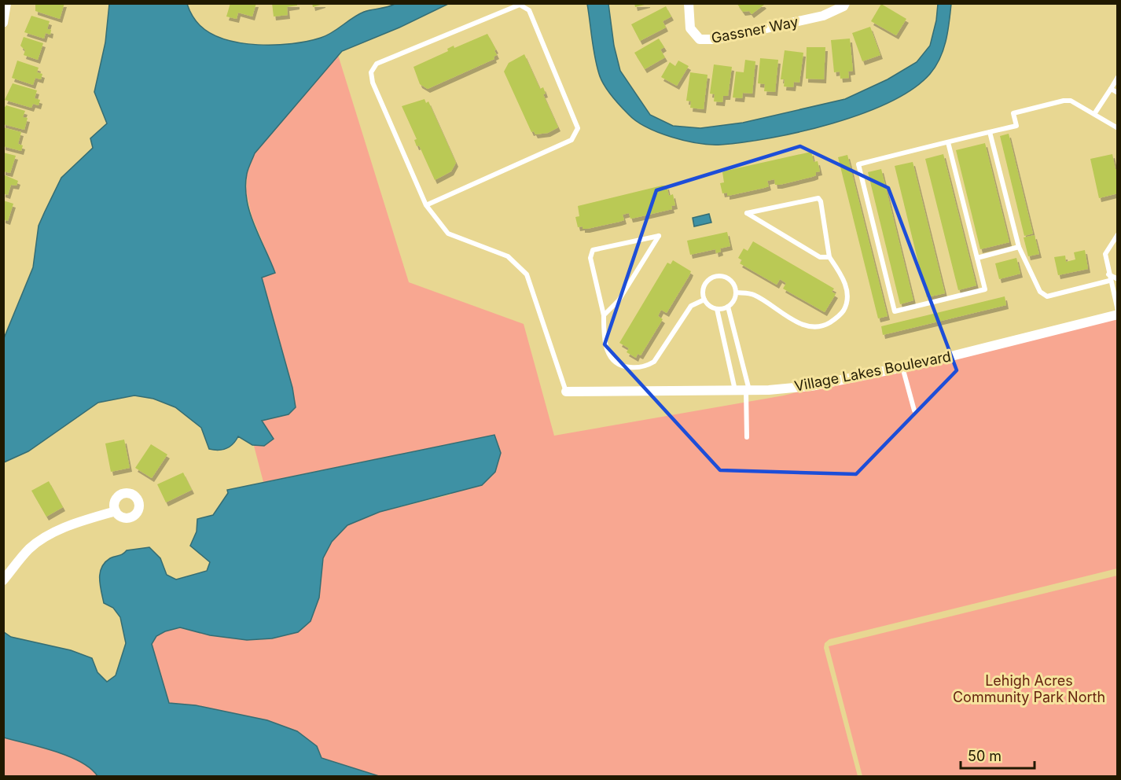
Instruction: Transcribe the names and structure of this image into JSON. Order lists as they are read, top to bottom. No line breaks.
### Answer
{"streets":{"street":["Gassner Way","Village Lakes Boulevard"]},"parks":["Lehigh Acres Community Park North"],"scale_bar":"50 m"}
